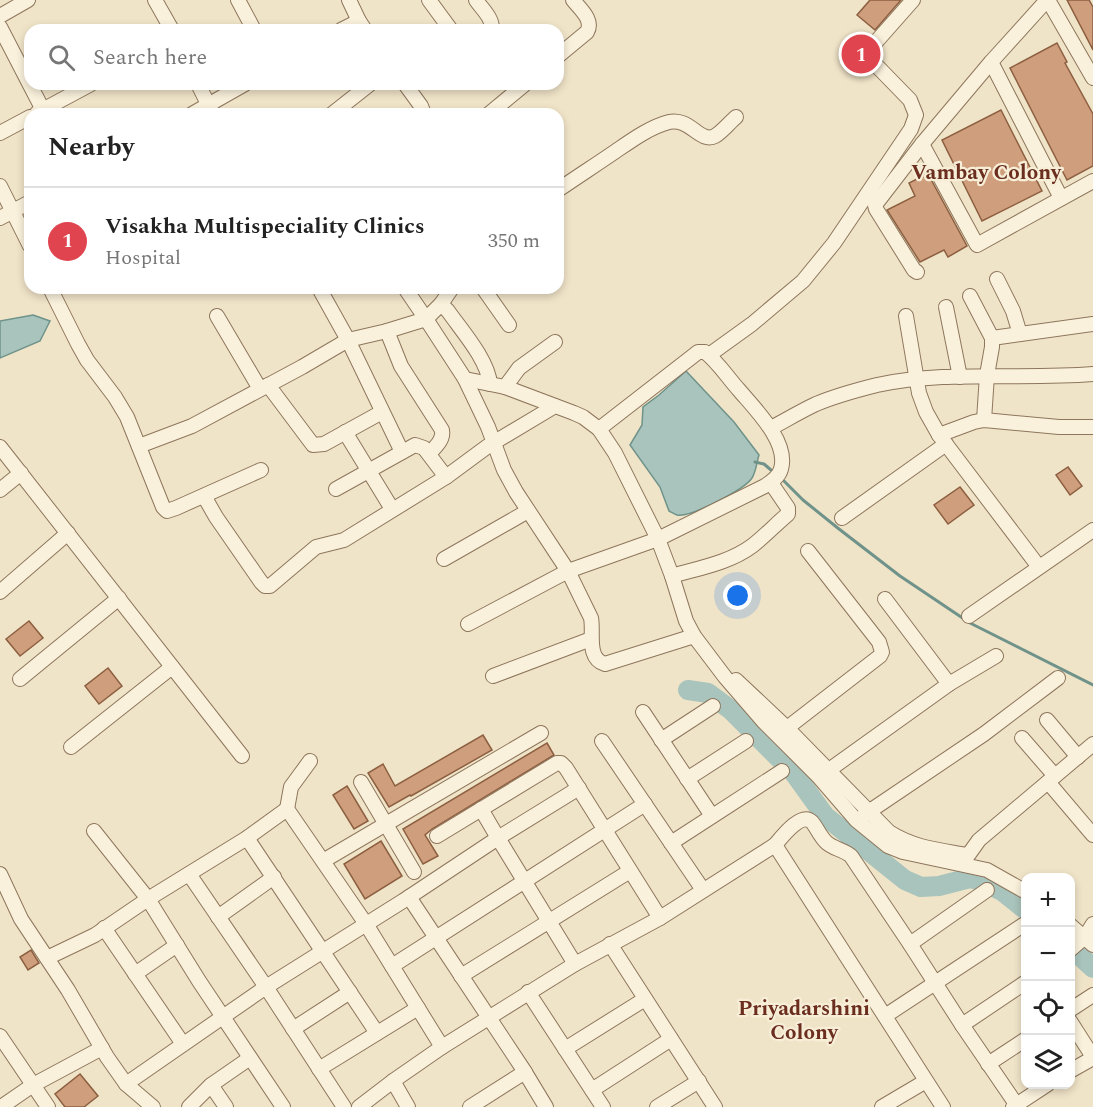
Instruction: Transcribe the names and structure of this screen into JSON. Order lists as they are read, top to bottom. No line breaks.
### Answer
{"districts":["Vambay Colony","Priyadarshini Colony"],"page":{"search":"Search here","pins":"1","heading":"Nearby","list":[{"mark":"1","name":"Visakha Multispeciality Clinics","note":"Hospital","value":"350 m"}],"map_buttons":["+","−"]}}
